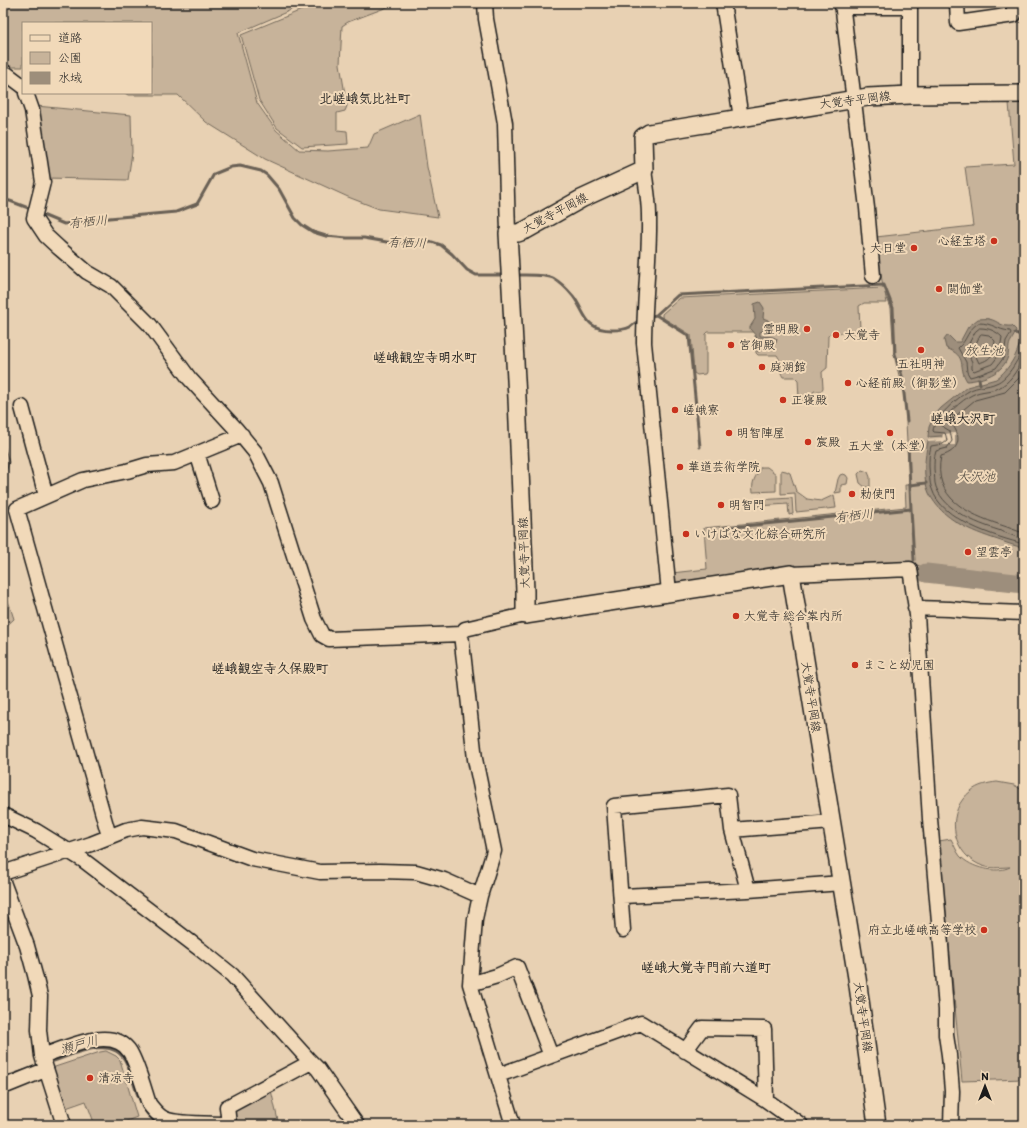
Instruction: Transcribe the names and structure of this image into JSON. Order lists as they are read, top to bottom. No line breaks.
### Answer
{"streets":{"main road":["大覚寺平岡線"]},"districts":["北嵯峨気比社町","嵯峨観空寺明水町","嵯峨大沢町","嵯峨観空寺久保殿町","嵯峨大覚寺門前六道町"],"water":["有栖川","放生池","大沢池","瀬戸川"],"places":["心経宝塔","大日堂","閼伽堂","霊明殿","大覚寺","宮御殿","五社明神","庭湖館","心経前殿（御影堂）","正寝殿","嵯峨寮","明智陣屋","五大堂（本堂）","宸殿","華道芸術学院","勅使門","明智門","いけばな文化綜合研究所","望雲亭","大覚寺 総合案内所","まこと幼児園","府立北嵯峨高等学校","清凉寺"],"legend":["道路","公園","水域"],"north":"top"}
